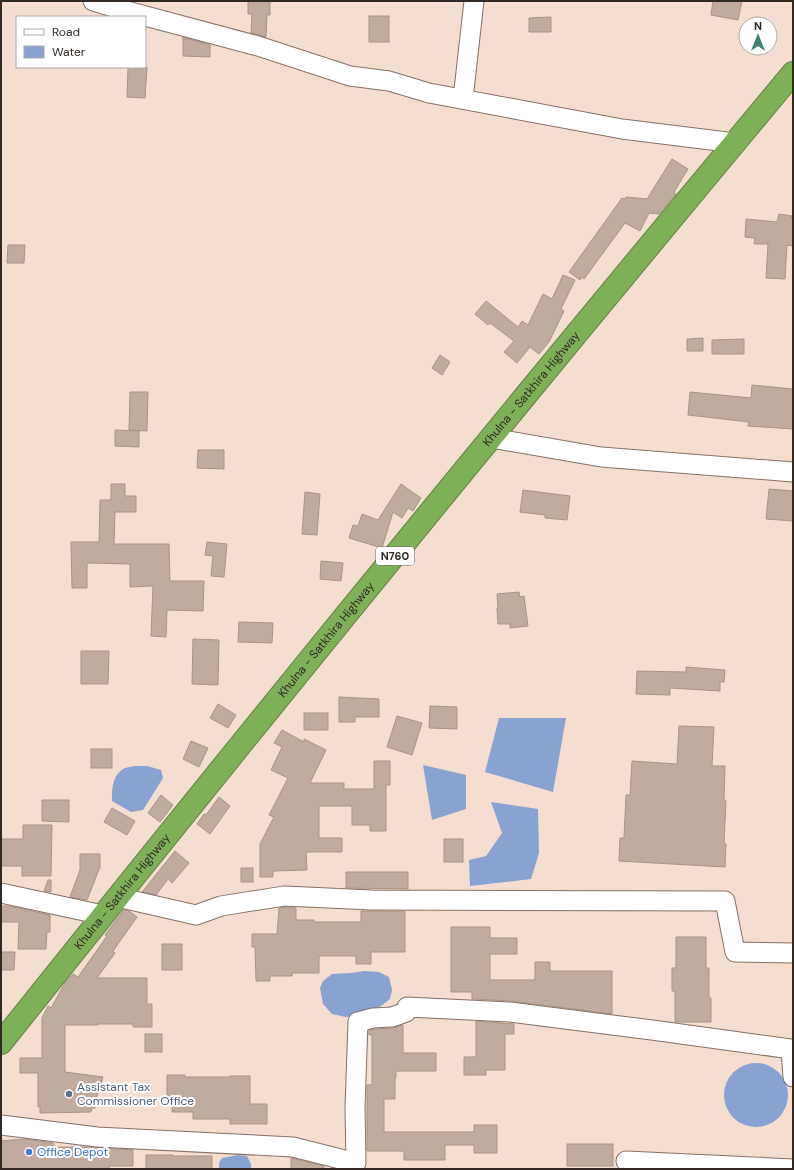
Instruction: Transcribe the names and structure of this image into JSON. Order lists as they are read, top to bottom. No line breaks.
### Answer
{"streets":{"highway":["Khulna - Satkhira Highway","N760"]},"places":["Assistant Tax Commissioner Office","Office Depot"],"legend":["Road","Water"],"north":"top"}
